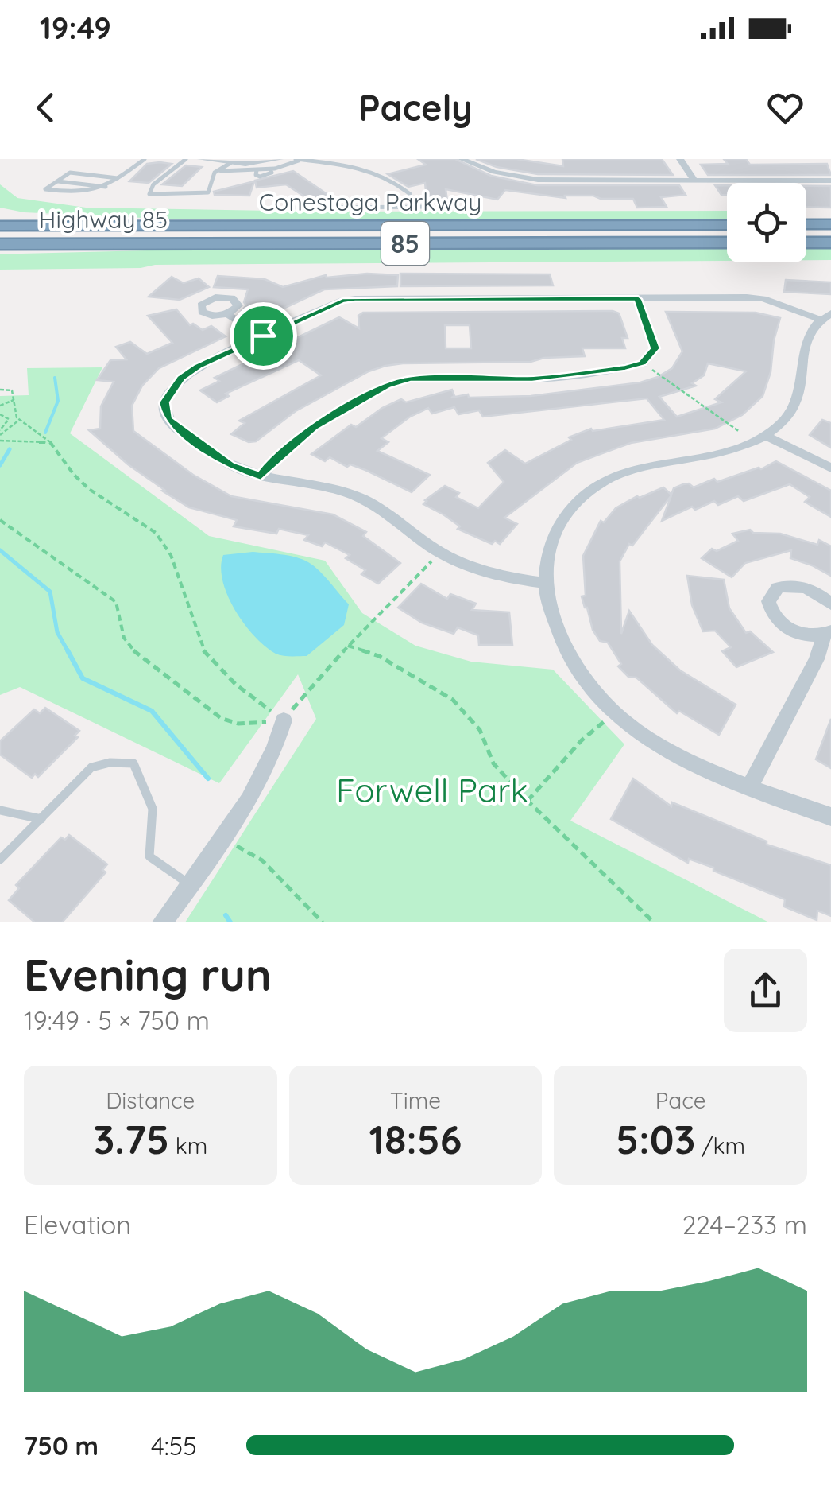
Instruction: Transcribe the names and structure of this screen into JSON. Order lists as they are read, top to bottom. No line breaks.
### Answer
{"streets":{"highway":["Conestoga Parkway","Highway 85","85"]},"crossings":[["Conestoga Parkway","Highway 85"]],"parks":["Forwell Park"],"page":{"status":"19:49","header":"Pacely","heading":["Evening run","19:49 · 5 × 750 m"],"stats":[["Distance","3.75 km"],["Time","18:56"],["Pace","5:03 /km"]],"chart":["Elevation","224–233 m"],"list":[{"name":"750 m","note":"4:55"}]}}
